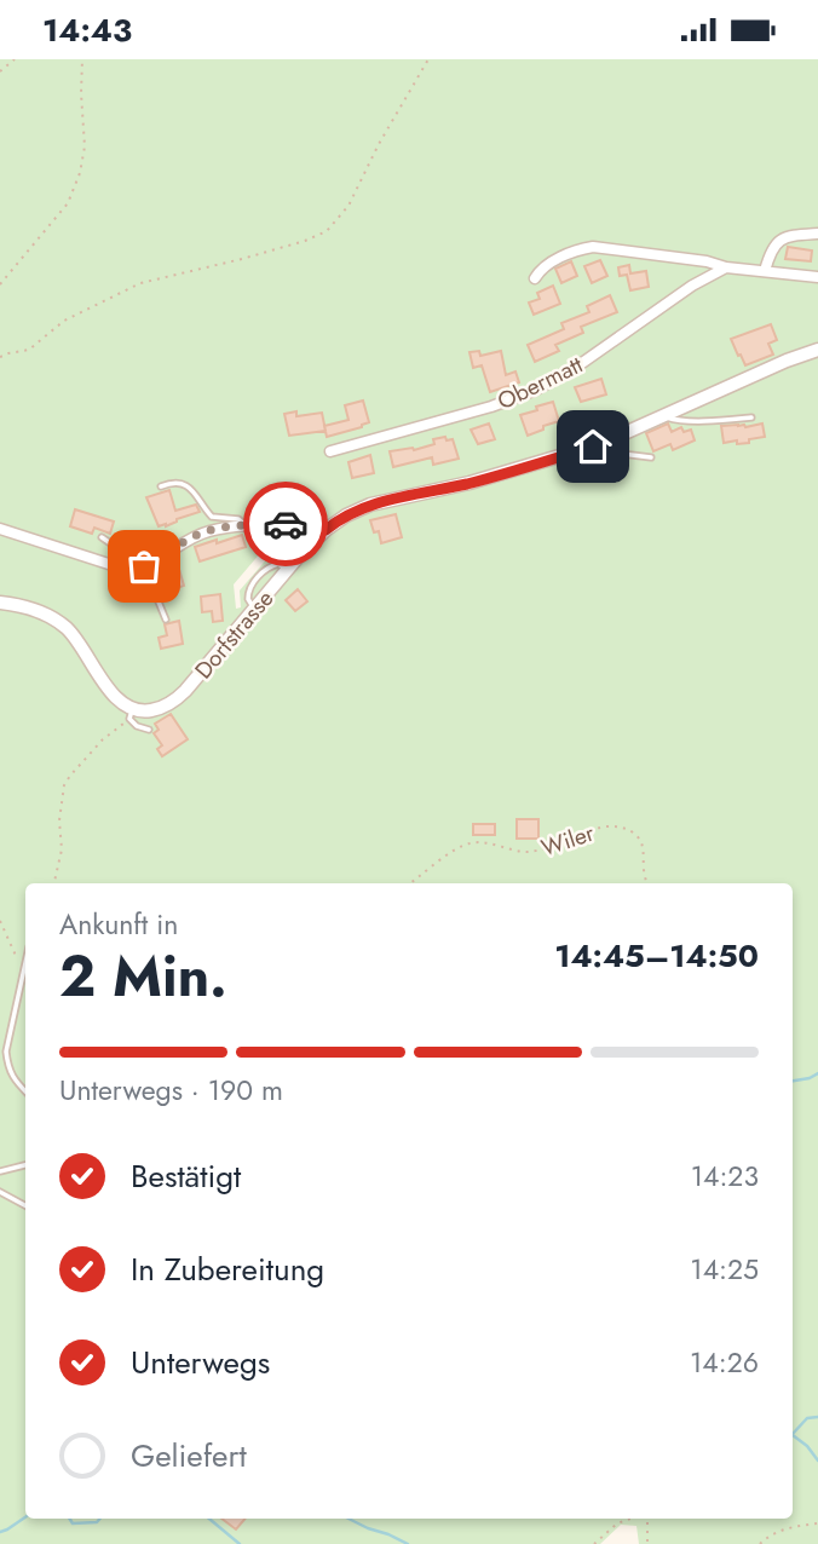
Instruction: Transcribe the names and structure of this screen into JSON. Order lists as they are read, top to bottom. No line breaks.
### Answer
{"streets":{"street":["Obermatt","Dorfstrasse"],"path":["Wiler"]},"page":{"status":"14:43","heading":["2 Min.","Ankunft in","14:45–14:50"],"bar":"Unterwegs · 190 m","list":[["Bestätigt","14:23"],["In Zubereitung","14:25"],["Unterwegs","14:26"],"Geliefert"]}}
